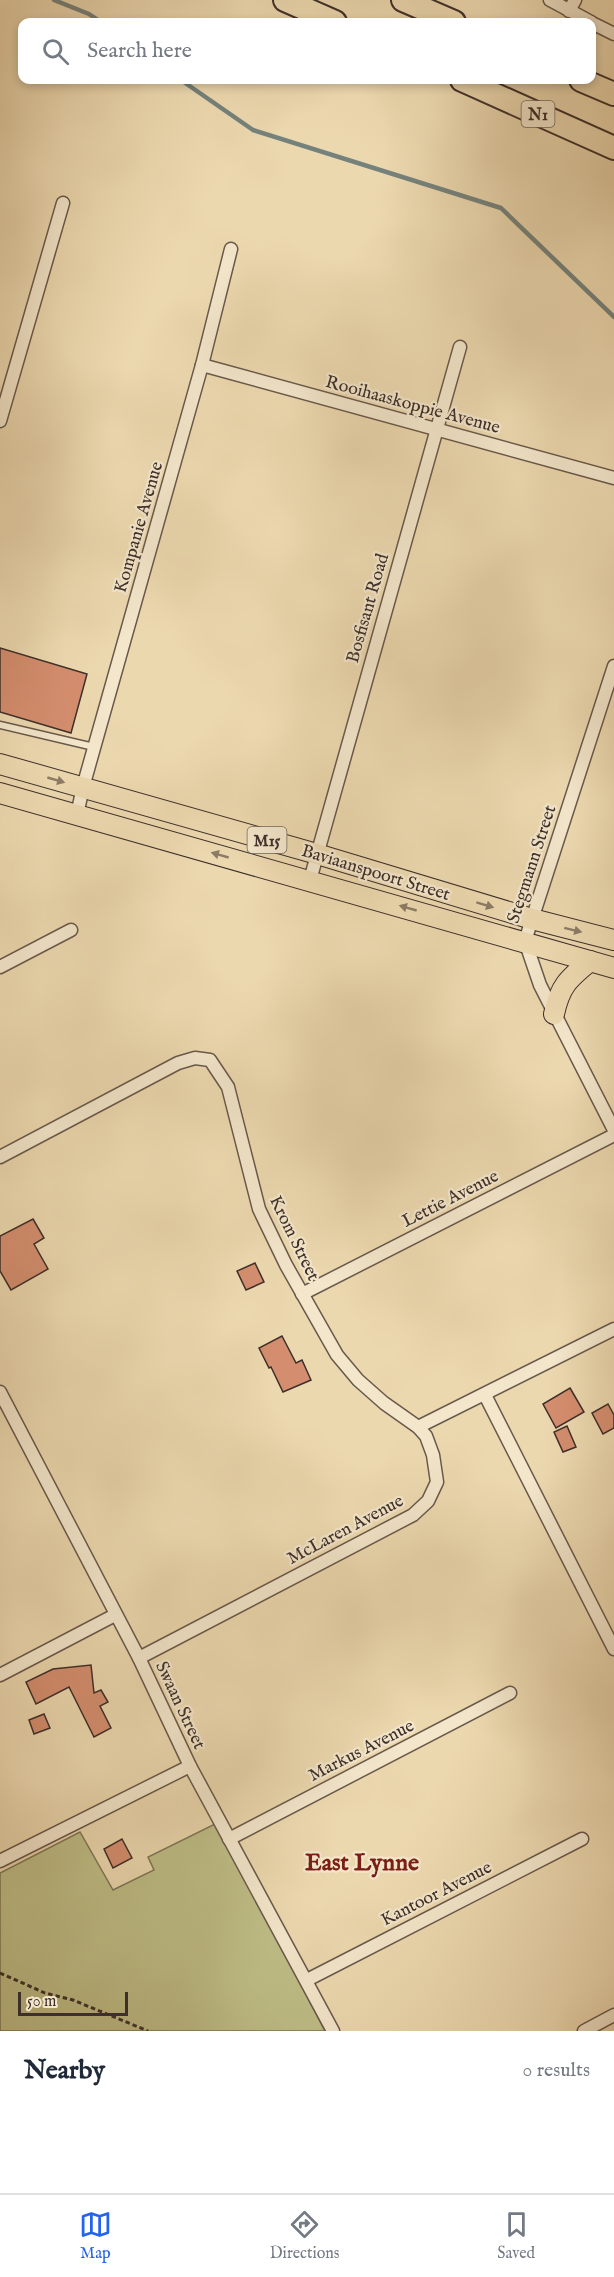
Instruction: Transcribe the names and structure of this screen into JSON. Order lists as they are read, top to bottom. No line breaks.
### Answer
{"streets":{"highway":["N1"],"main road":["M15","Baviaanspoort Street"],"street":["Rooihaaskoppie Avenue","Kompanie Avenue","Bosfisant Road","Stegmann Street","Lettie Avenue","Krom Street","McLaren Avenue","Swaan Street","Markus Avenue","Kantoor Avenue"]},"crossings":[["Rooihaaskoppie Avenue","Kompanie Avenue"],["Rooihaaskoppie Avenue","Bosfisant Road"],["Kompanie Avenue","Baviaanspoort Street"],["Bosfisant Road","Baviaanspoort Street"],["Stegmann Street","Baviaanspoort Street"],["Lettie Avenue","Krom Street"],["Krom Street","McLaren Avenue"],["McLaren Avenue","Swaan Street"],["Swaan Street","Markus Avenue"],["Swaan Street","Kantoor Avenue"]],"districts":["East Lynne"],"scale_bar":"50 m","page":{"search":"Search here","scale":"50 m","heading":["Nearby","0 results"],"nav":["Map","Directions","Saved"]}}
